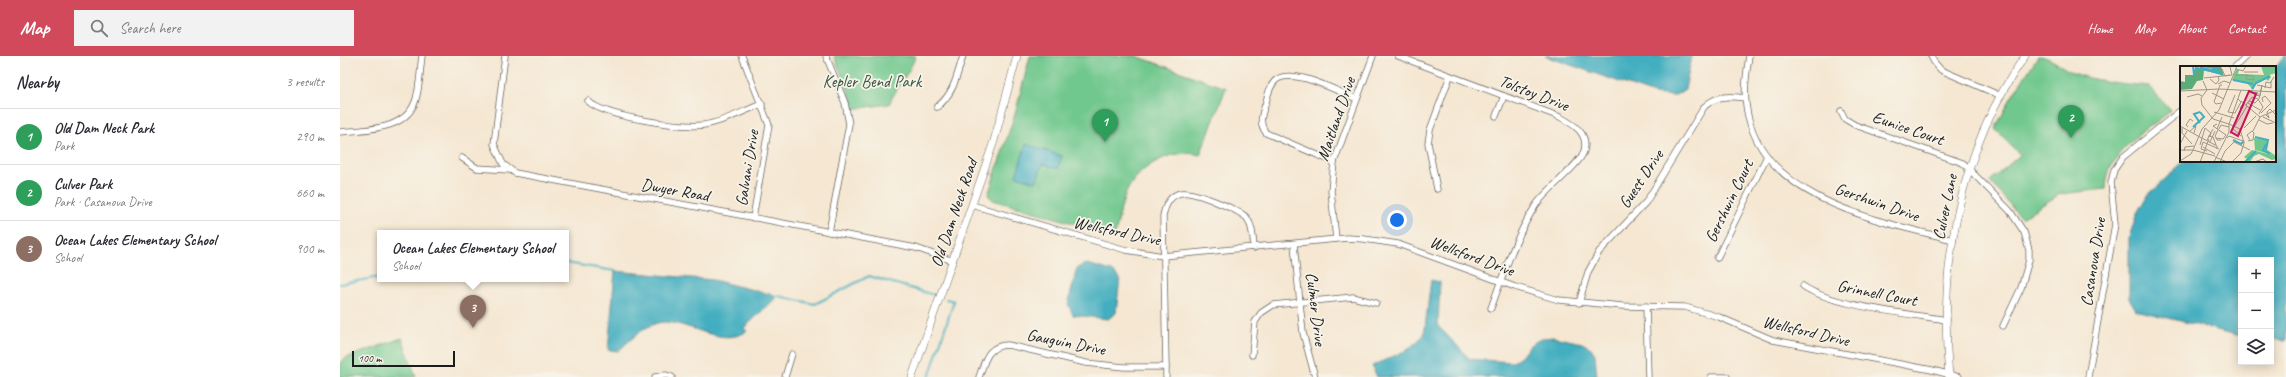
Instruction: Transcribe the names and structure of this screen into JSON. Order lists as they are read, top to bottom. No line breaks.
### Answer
{"streets":{"street":["Tolstoy Drive","Maitland Drive","Eunice Court","Galvani Drive","Guest Drive","Dwyer Road","Gershwin Court","Gershwin Drive","Culver Lane","Old Dam Neck Road","Wellsford Drive","Casanova Drive","Grinnell Court","Culmer Drive","Gauguin Drive"]},"crossings":[["Tolstoy Drive","Wellsford Drive"],["Maitland Drive","Wellsford Drive"],["Eunice Court","Culver Lane"],["Galvani Drive","Dwyer Road"],["Guest Drive","Gershwin Drive"],["Guest Drive","Wellsford Drive"],["Dwyer Road","Old Dam Neck Road"],["Gershwin Court","Gershwin Drive"],["Gershwin Drive","Culver Lane"],["Culver Lane","Wellsford Drive"],["Culver Lane","Grinnell Court"],["Old Dam Neck Road","Wellsford Drive"],["Wellsford Drive","Culmer Drive"]],"parks":["Kepler Bend Park"],"scale_bar":"100 m","page":{"header":"Map","search":"Search here","nav":["Home","Map","About","Contact"],"heading":["Nearby","3 results"],"pins":["2","1","3"],"list":[{"mark":"1","name":"Old Dam Neck Park","note":"Park","value":"290 m"},{"mark":"2","name":"Culver Park","note":"Park · Casanova Drive","value":"660 m"},{"mark":"3","name":"Ocean Lakes Elementary School","note":"School","value":"900 m"}],"popup":["Ocean Lakes Elementary School","School"],"map_buttons":["+","−"],"scale":"100 m"}}
